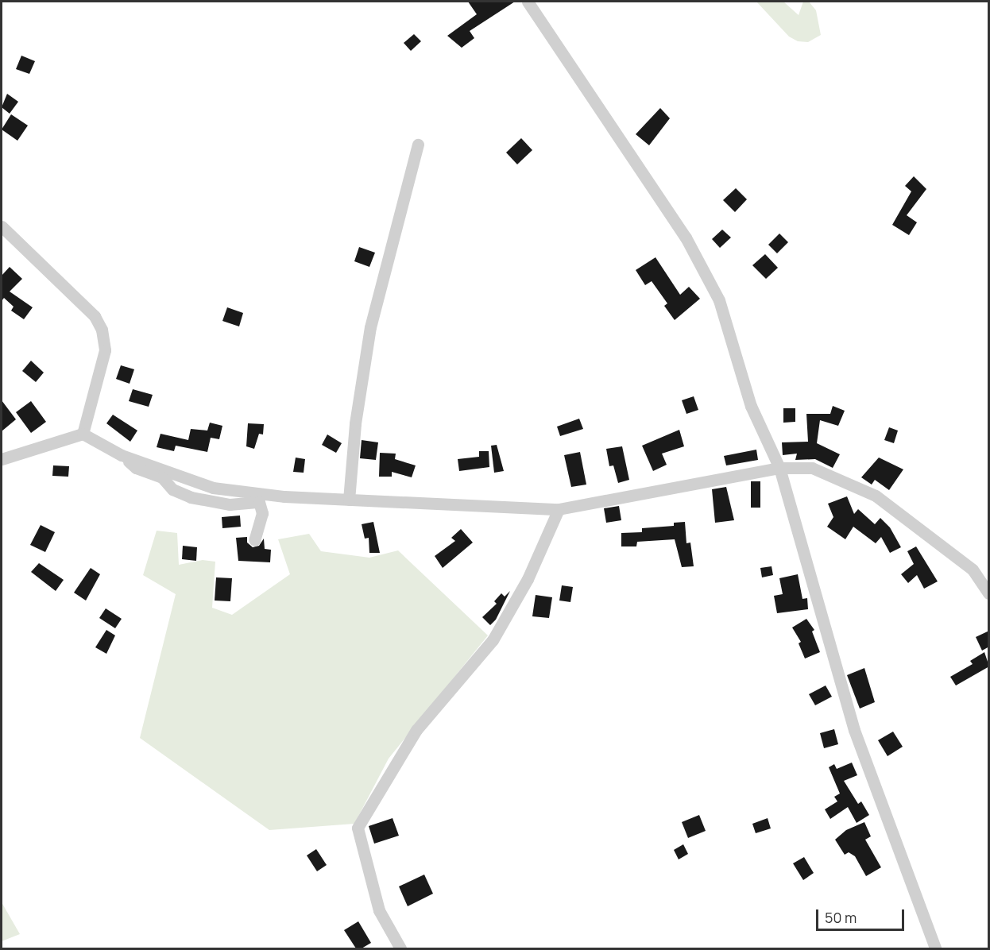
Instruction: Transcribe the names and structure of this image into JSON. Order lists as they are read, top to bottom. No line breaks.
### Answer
{"scale_bar":"50 m"}
